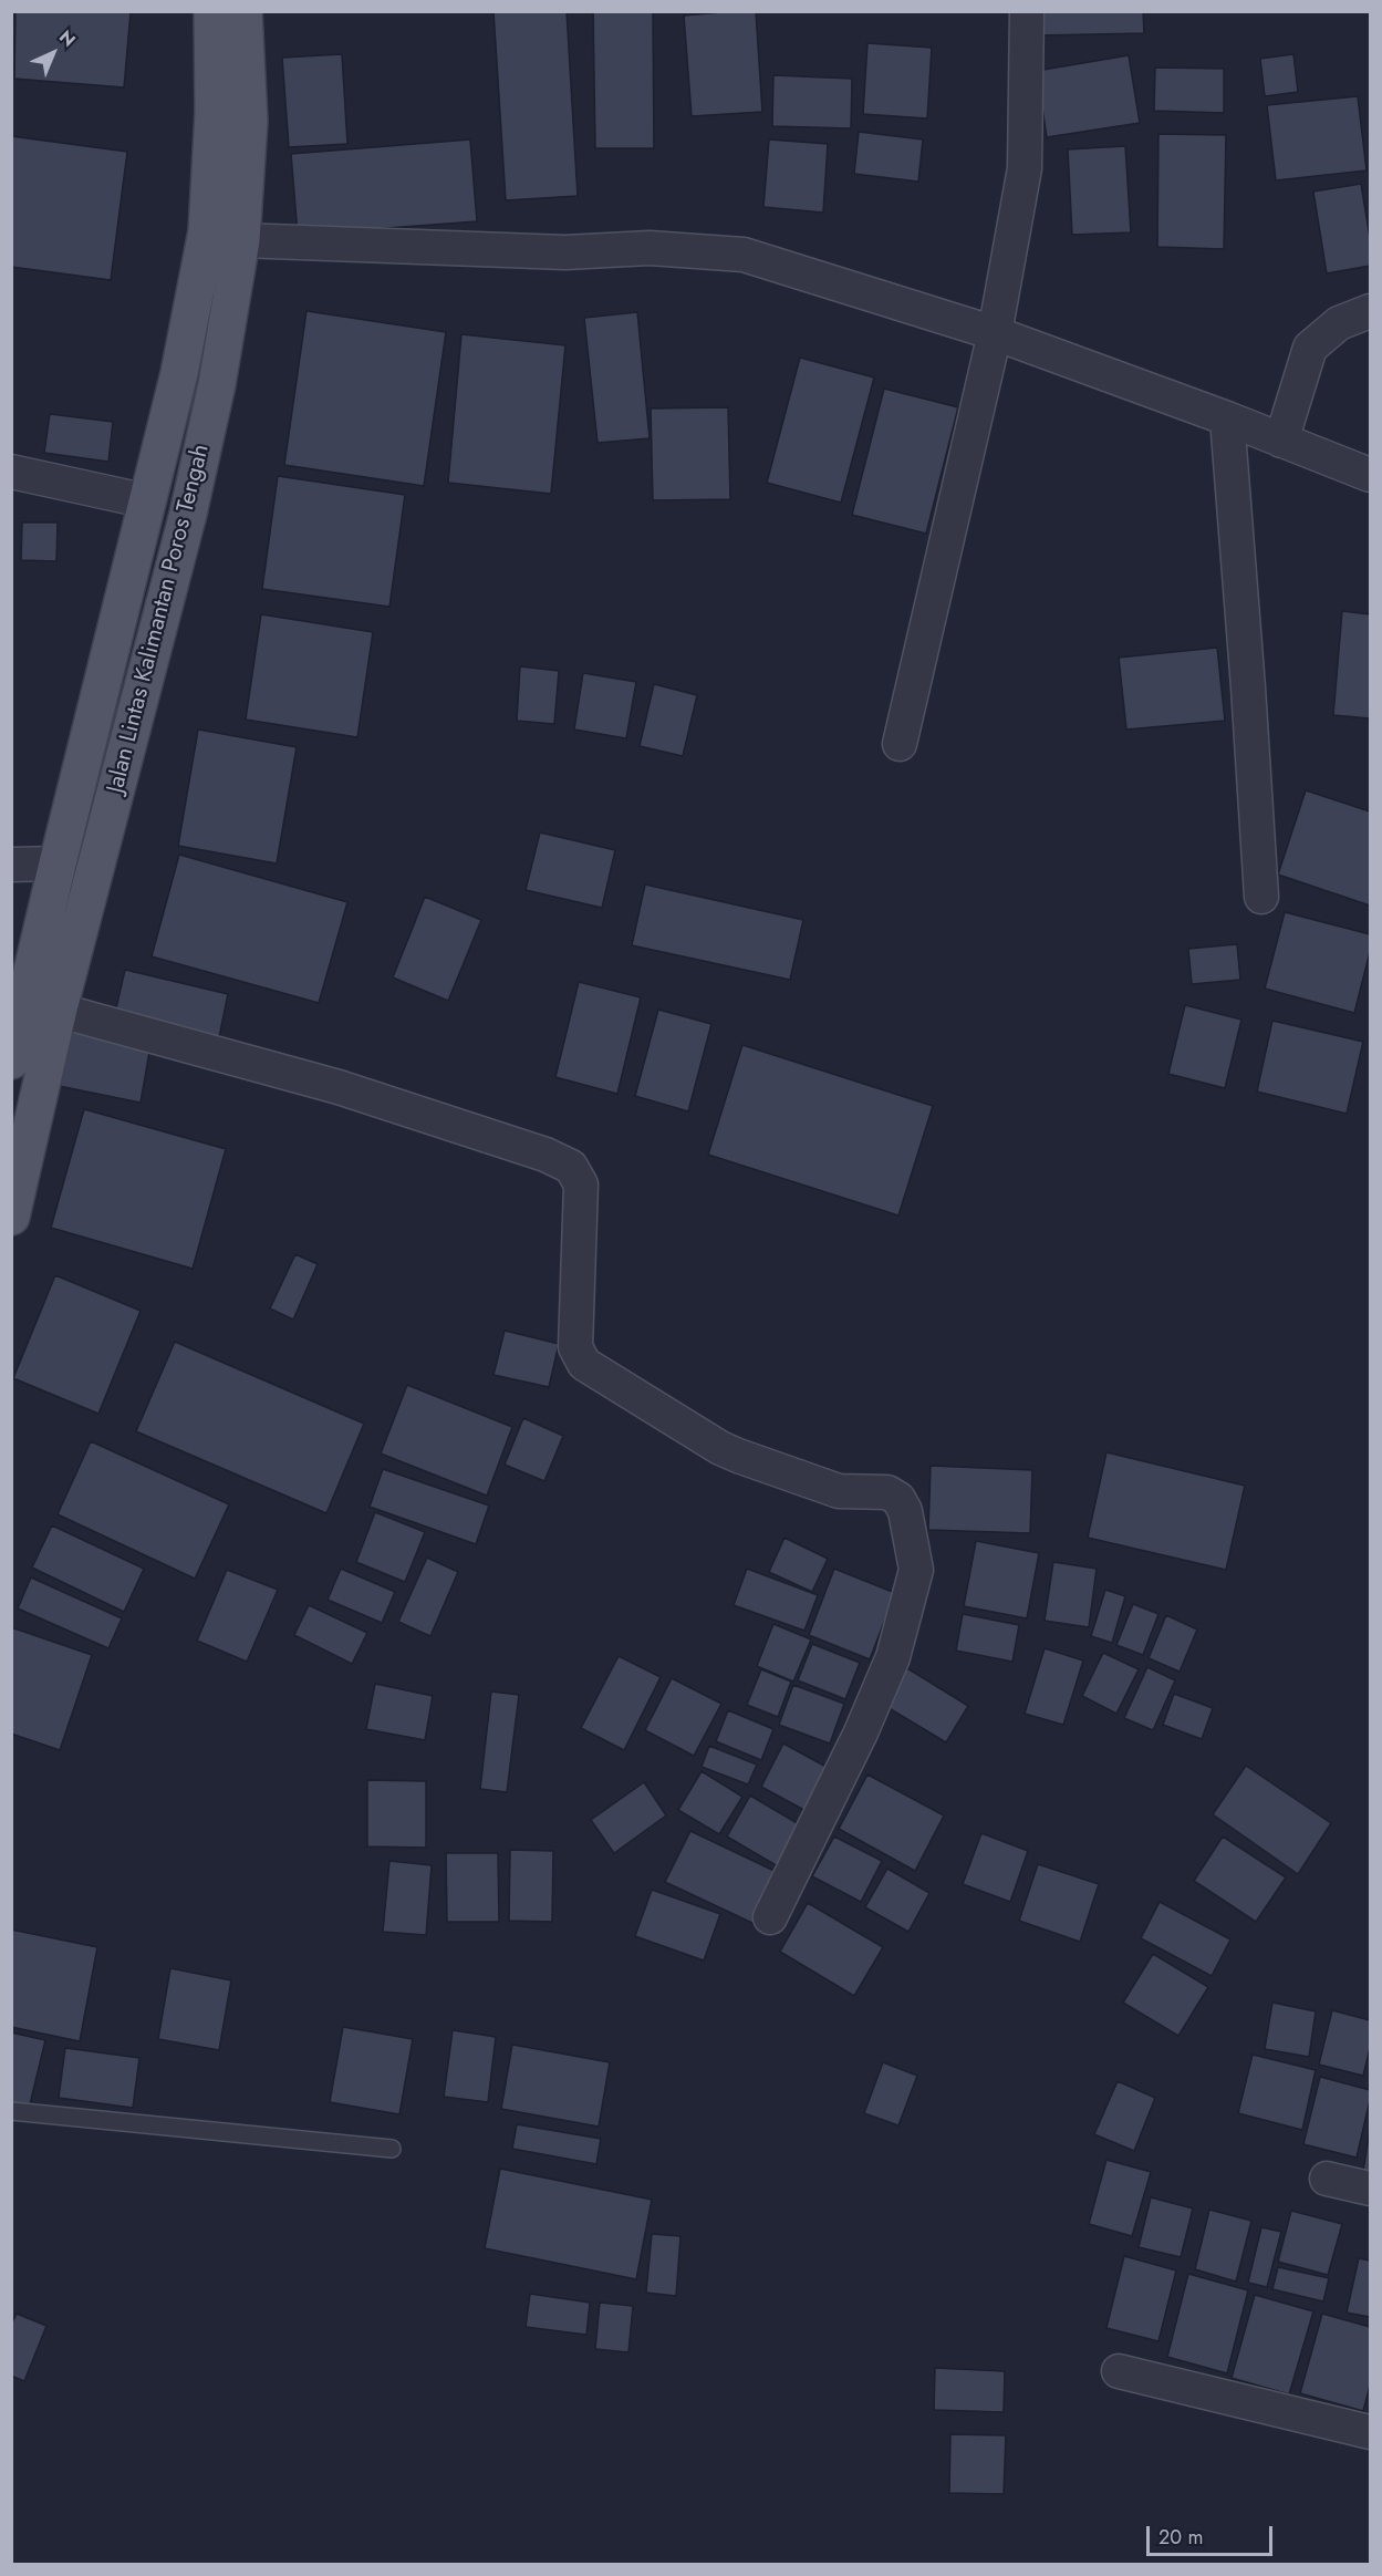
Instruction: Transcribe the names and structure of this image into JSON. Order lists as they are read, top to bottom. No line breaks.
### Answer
{"streets":{"main road":["Jalan Lintas Kalimantan Poros Tengah"]},"scale_bar":"20 m","north":"top right"}
